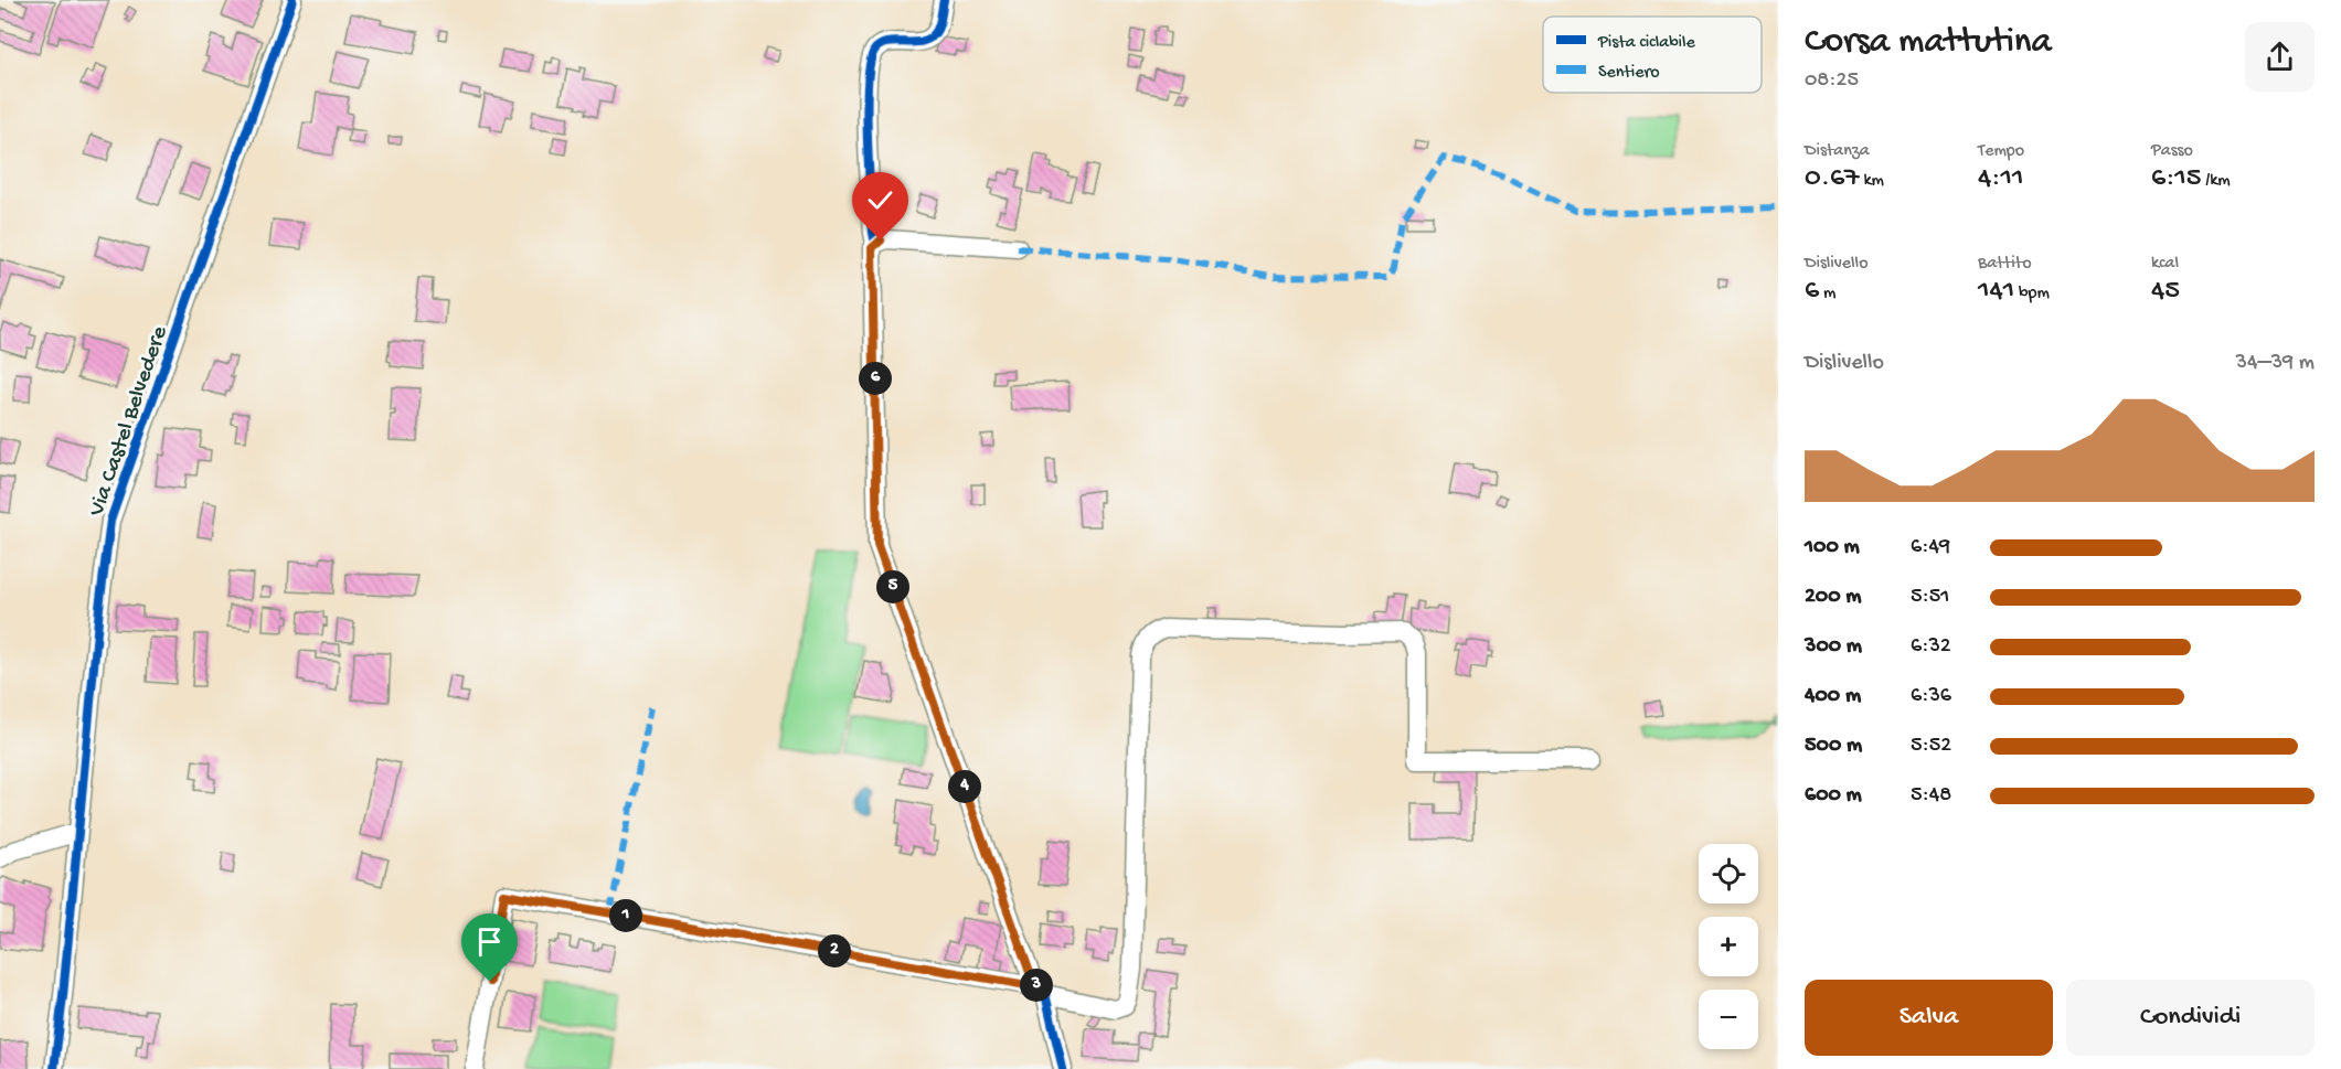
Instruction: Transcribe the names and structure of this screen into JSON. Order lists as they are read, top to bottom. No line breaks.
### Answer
{"streets":{"street":["Via Castel Belvedere"]},"legend":["Pista ciclabile","Sentiero"],"page":{"heading":["Corsa mattutina","08:25"],"stats":[["Distanza","0.67 km"],["Tempo","4:11"],["Passo","6:15 /km"],["Dislivello","6 m"],["Battito","141 bpm"],["kcal","45"]],"chart":["Dislivello","34–39 m"],"pins":["6","5","4","1","2","3"],"list":[{"name":"100 m","note":"6:49"},{"name":"200 m","note":"5:51"},{"name":"300 m","note":"6:32"},{"name":"400 m","note":"6:36"},{"name":"500 m","note":"5:52"},{"name":"600 m","note":"5:48"}],"map_buttons":["+","−"],"buttons":["Salva","Condividi"]}}
